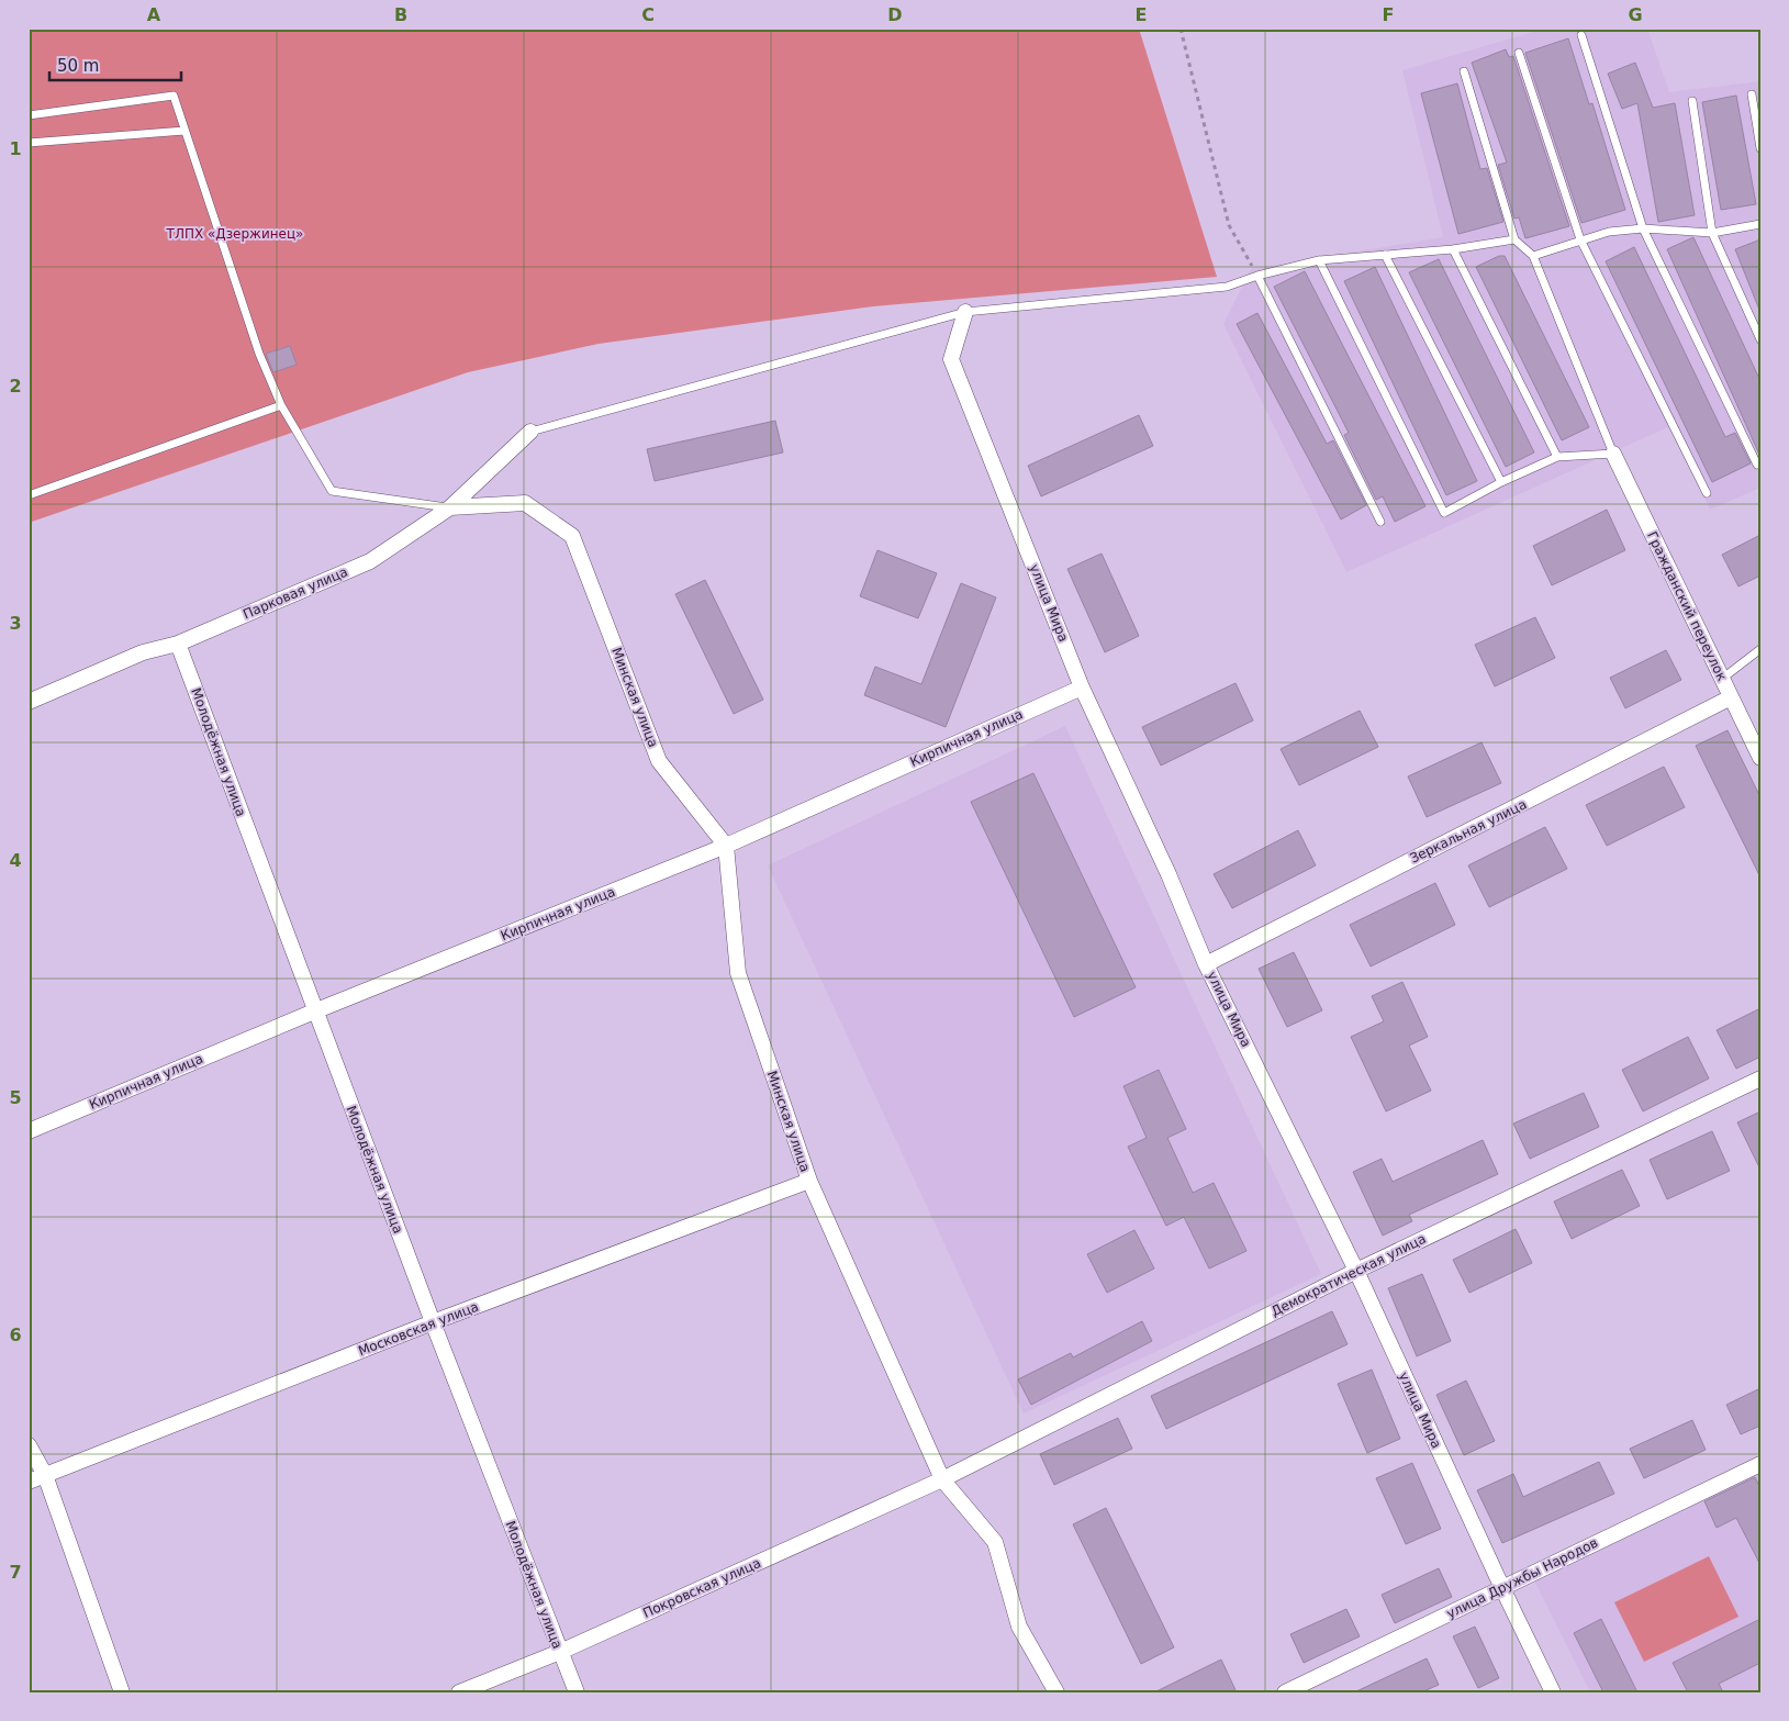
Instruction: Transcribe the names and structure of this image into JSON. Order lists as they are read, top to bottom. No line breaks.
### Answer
{"streets":{"street":["Парковая улица","улица Мира","Гражданский переулок","Минская улица","Кирпичная улица","Молодёжная улица","Зеркальная улица","Демократическая улица","Московская улица","улица Дружбы Народов","Покровская улица"]},"crossings":[["Парковая улица","Минская улица"],["Парковая улица","Молодёжная улица"],["улица Мира","Кирпичная улица"],["улица Мира","Зеркальная улица"],["улица Мира","Демократическая улица"],["улица Мира","улица Дружбы Народов"],["Гражданский переулок","Зеркальная улица"],["Минская улица","Кирпичная улица"],["Минская улица","Демократическая улица"],["Минская улица","Московская улица"],["Минская улица","Покровская улица"],["Кирпичная улица","Молодёжная улица"],["Молодёжная улица","Московская улица"],["Молодёжная улица","Покровская улица"],["Демократическая улица","Покровская улица"]],"parks":["ТЛПХ «Дзержинец»"],"scale_bar":"50 m","grid":{"columns":["A","B","C","D","E","F","G"],"rows":["1","2","3","4","5","6","7"]}}
